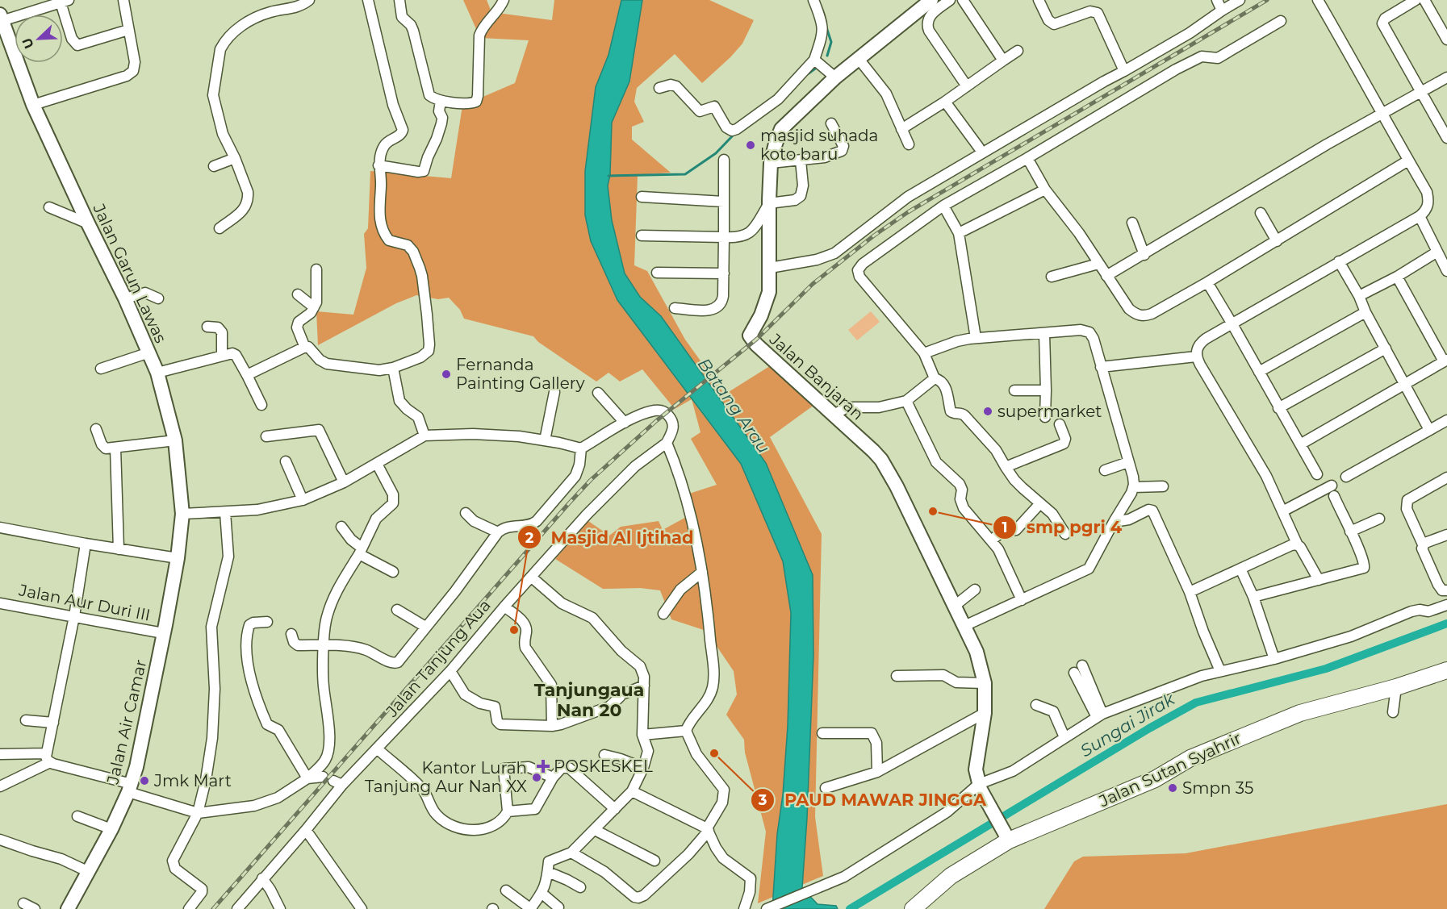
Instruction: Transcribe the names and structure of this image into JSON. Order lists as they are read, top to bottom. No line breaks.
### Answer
{"streets":{"main road":["Jalan Sutan Syahrir"],"street":["Jalan Garun Lawas","Jalan Banjaran","Jalan Aur Duri III","Jalan Tanjung Aua","Jalan Air Camar"]},"crossings":[["Jalan Garun Lawas","Jalan Air Camar"],["Jalan Aur Duri III","Jalan Air Camar"]],"districts":["Tanjungaua Nan 20"],"water":["Batang Arau","Sungai Jirak"],"places":{"other":["masjid suhada koto baru","Fernanda Painting Gallery","supermarket","smp pgri 4","Masjid Al Ijtihad","PAUD MAWAR JINGGA","Kantor Lurah Tanjung Aur Nan XX","Jmk Mart","Smpn 35"],"health":["POSKESKEL"]},"north":"bottom left"}
